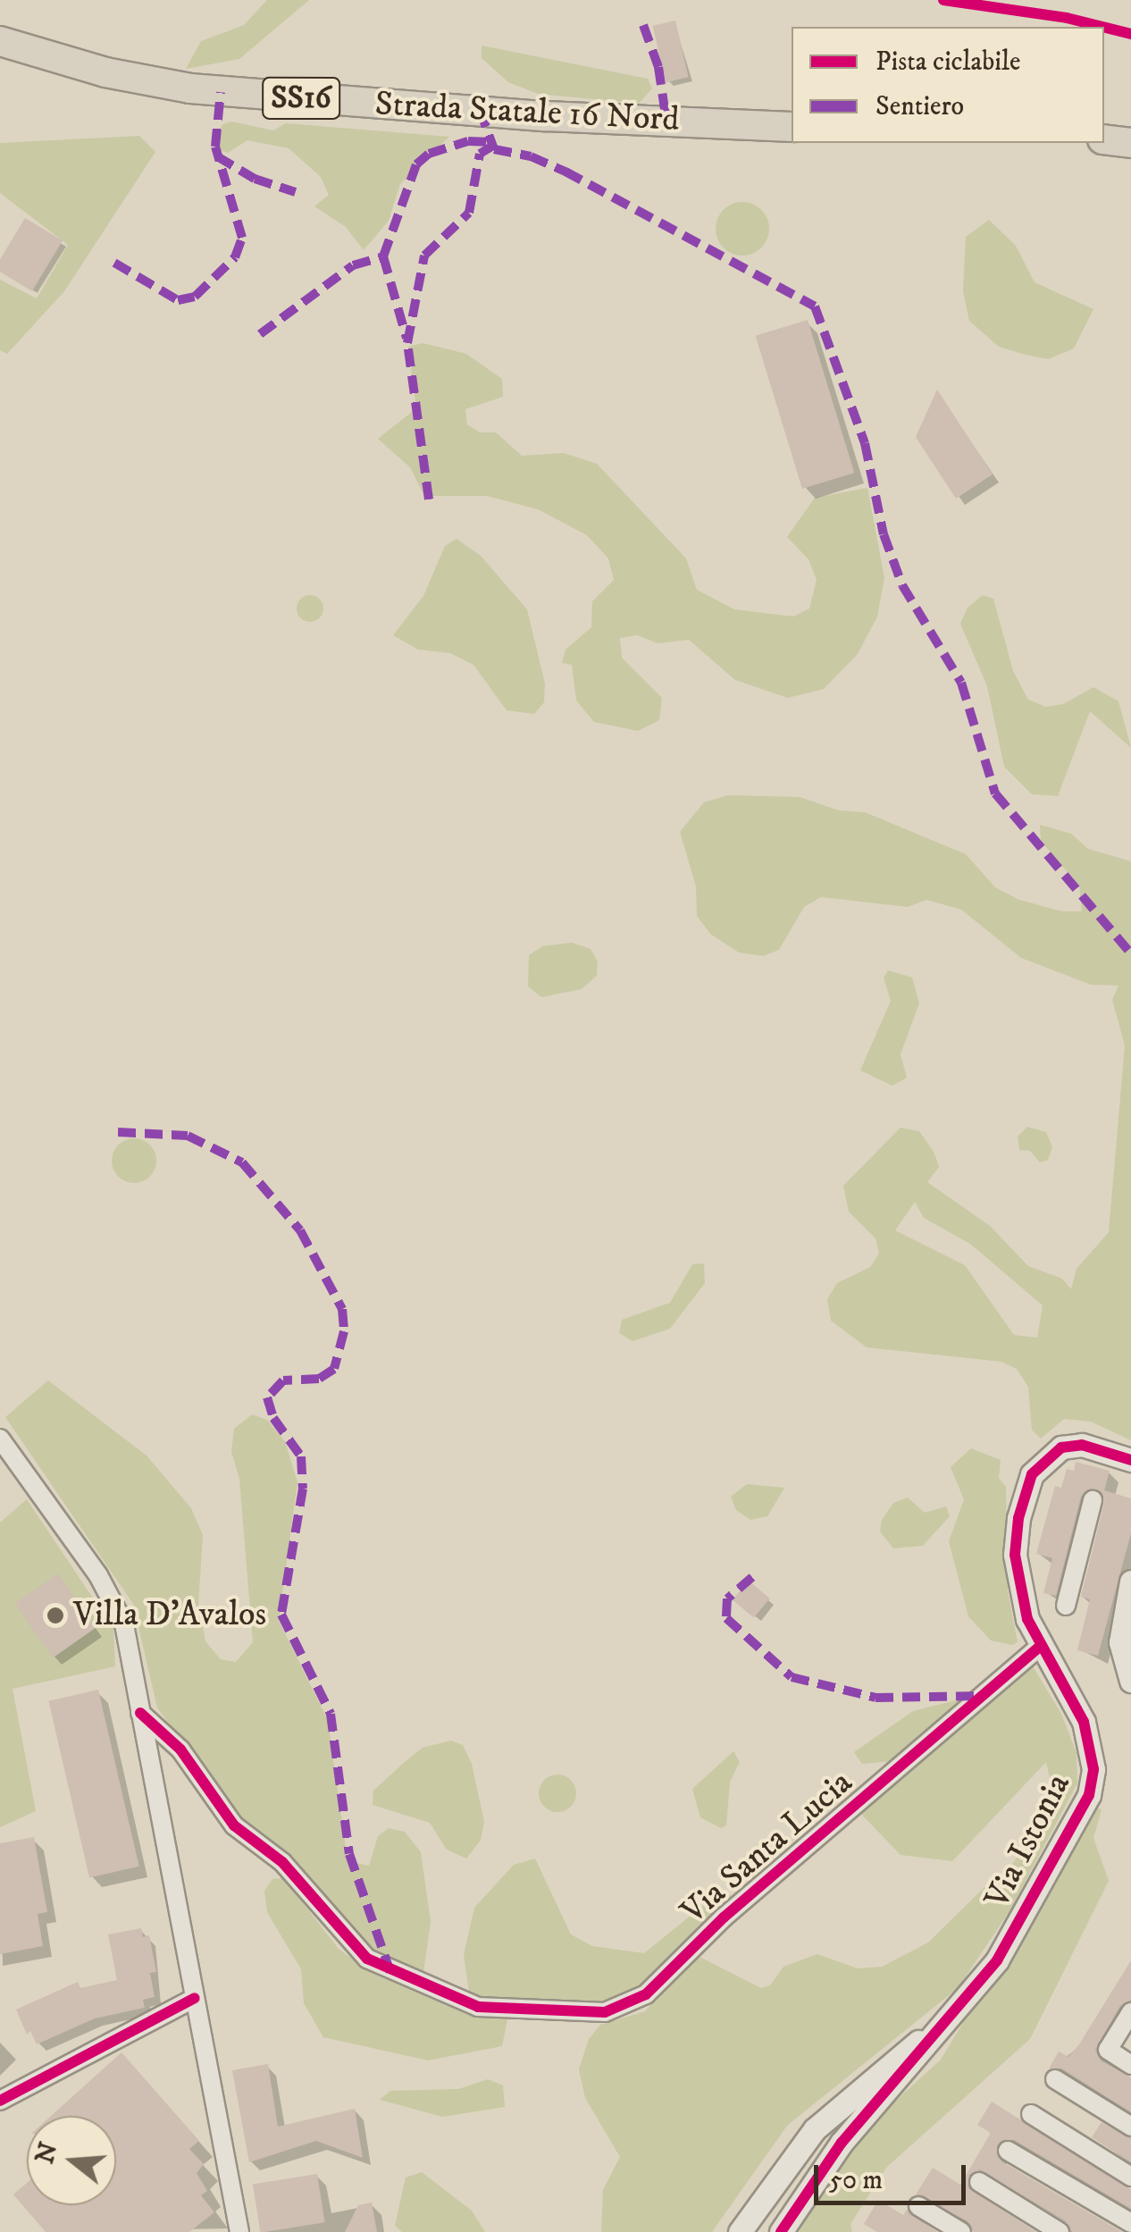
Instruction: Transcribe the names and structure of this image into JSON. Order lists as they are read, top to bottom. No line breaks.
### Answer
{"streets":{"main road":["SS16","Strada Statale 16 Nord"],"street":["Via Istonia","Via Santa Lucia"]},"crossings":[["Via Istonia","Via Santa Lucia"]],"places":["Villa D'Avalos"],"legend":["Pista ciclabile","Sentiero"],"scale_bar":"50 m","north":"left"}
